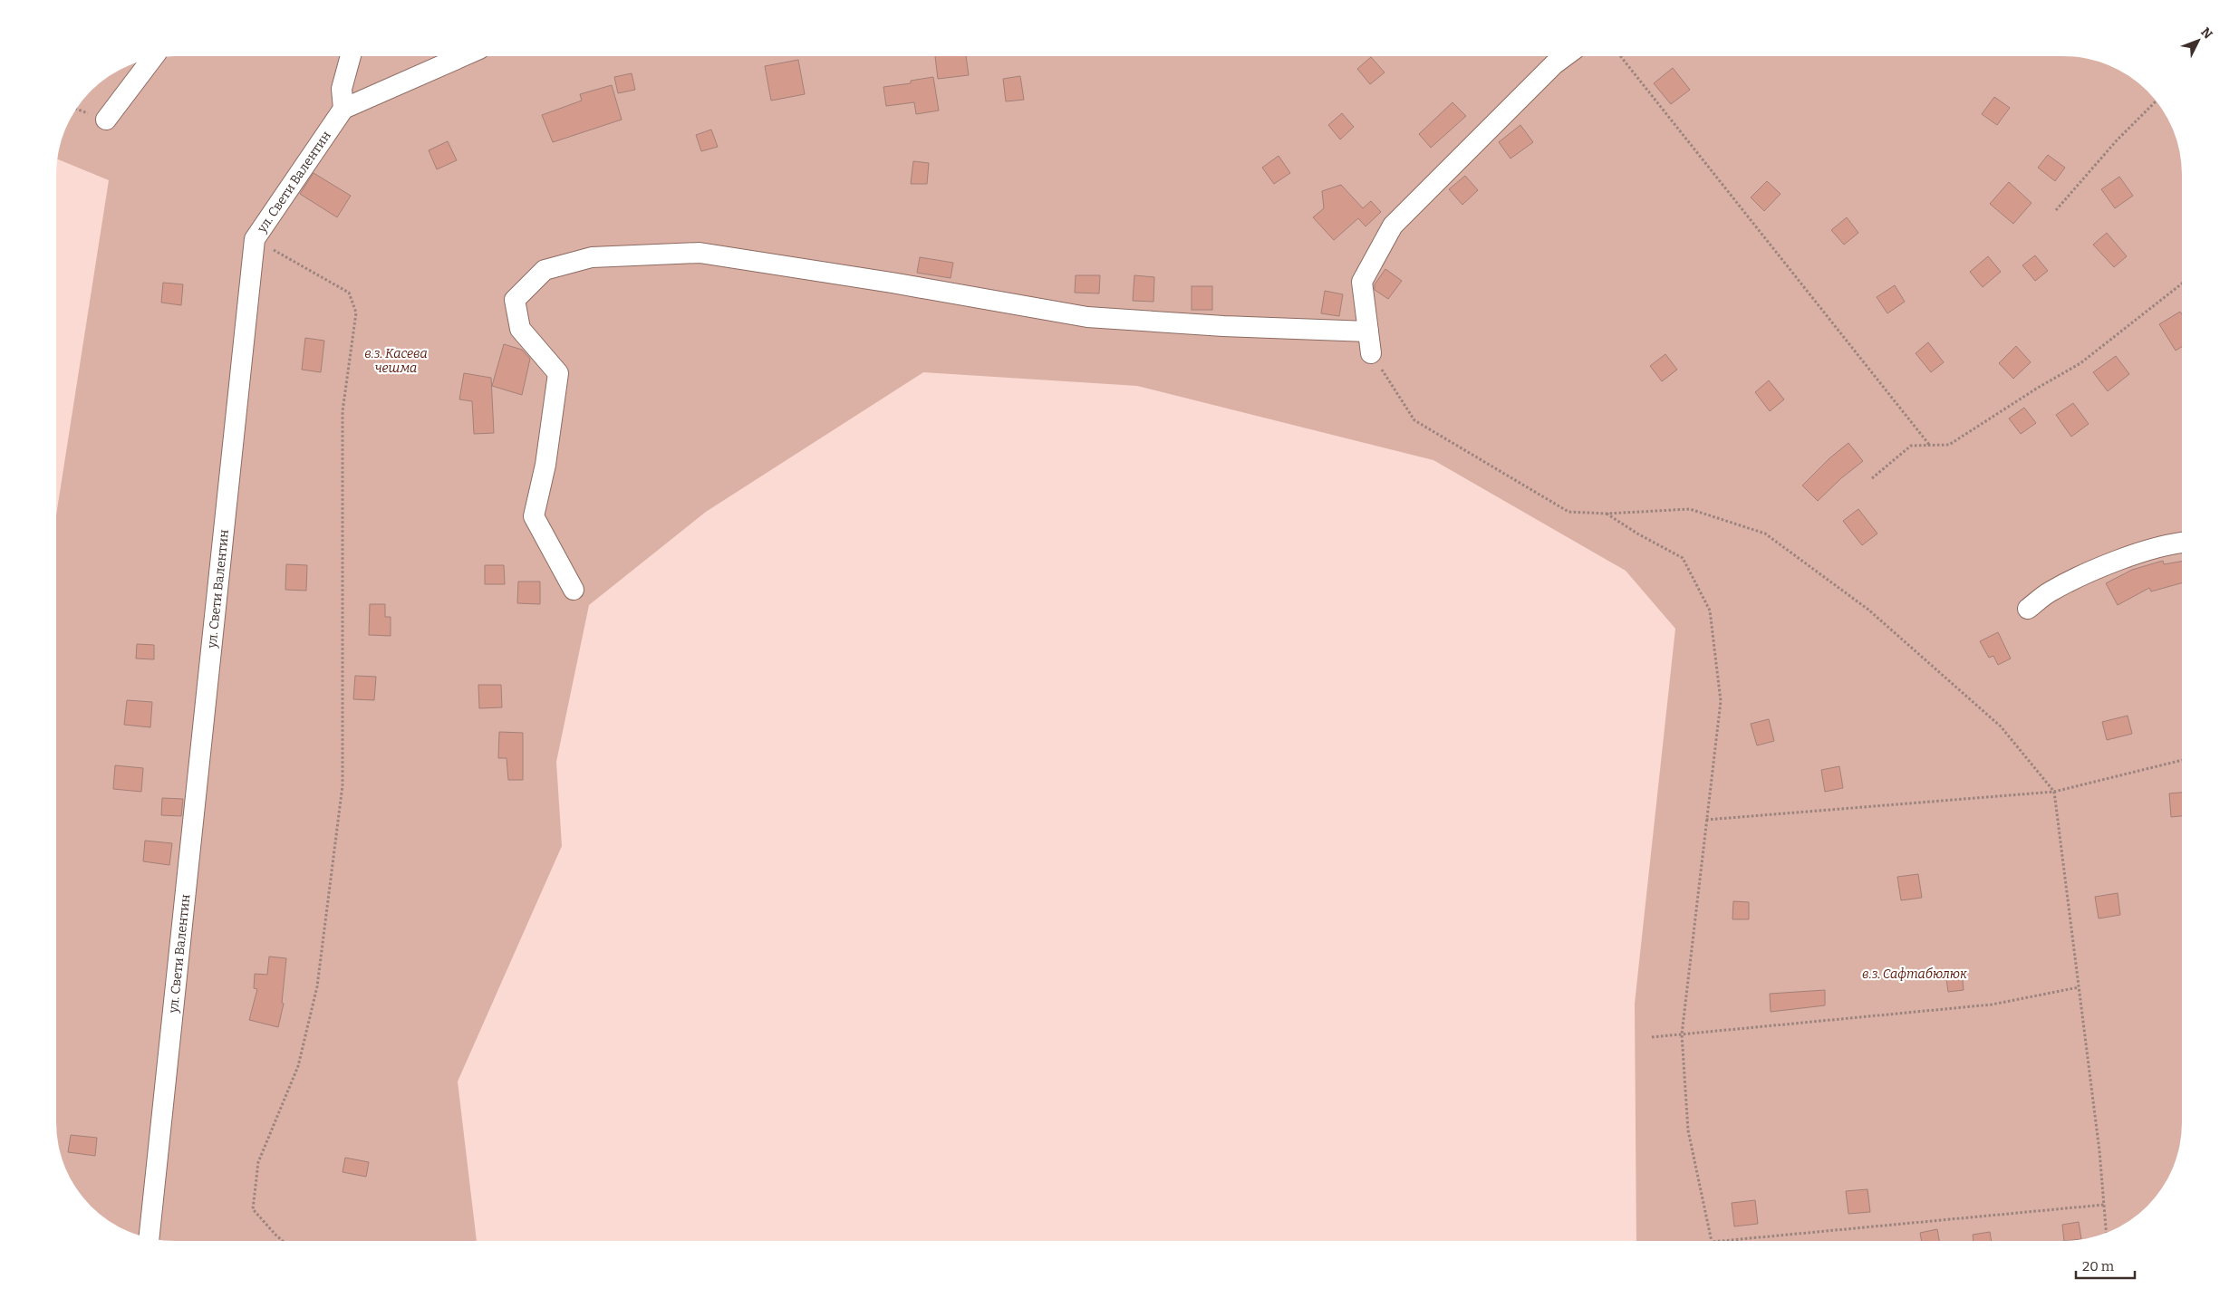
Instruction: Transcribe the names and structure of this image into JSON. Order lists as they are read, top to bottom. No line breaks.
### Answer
{"streets":{"street":["ул. Свети Валентин"]},"parks":["в.з. Касева чешма","в.з. Сафтабюлюк"],"scale_bar":"20 m","north":"top right"}
